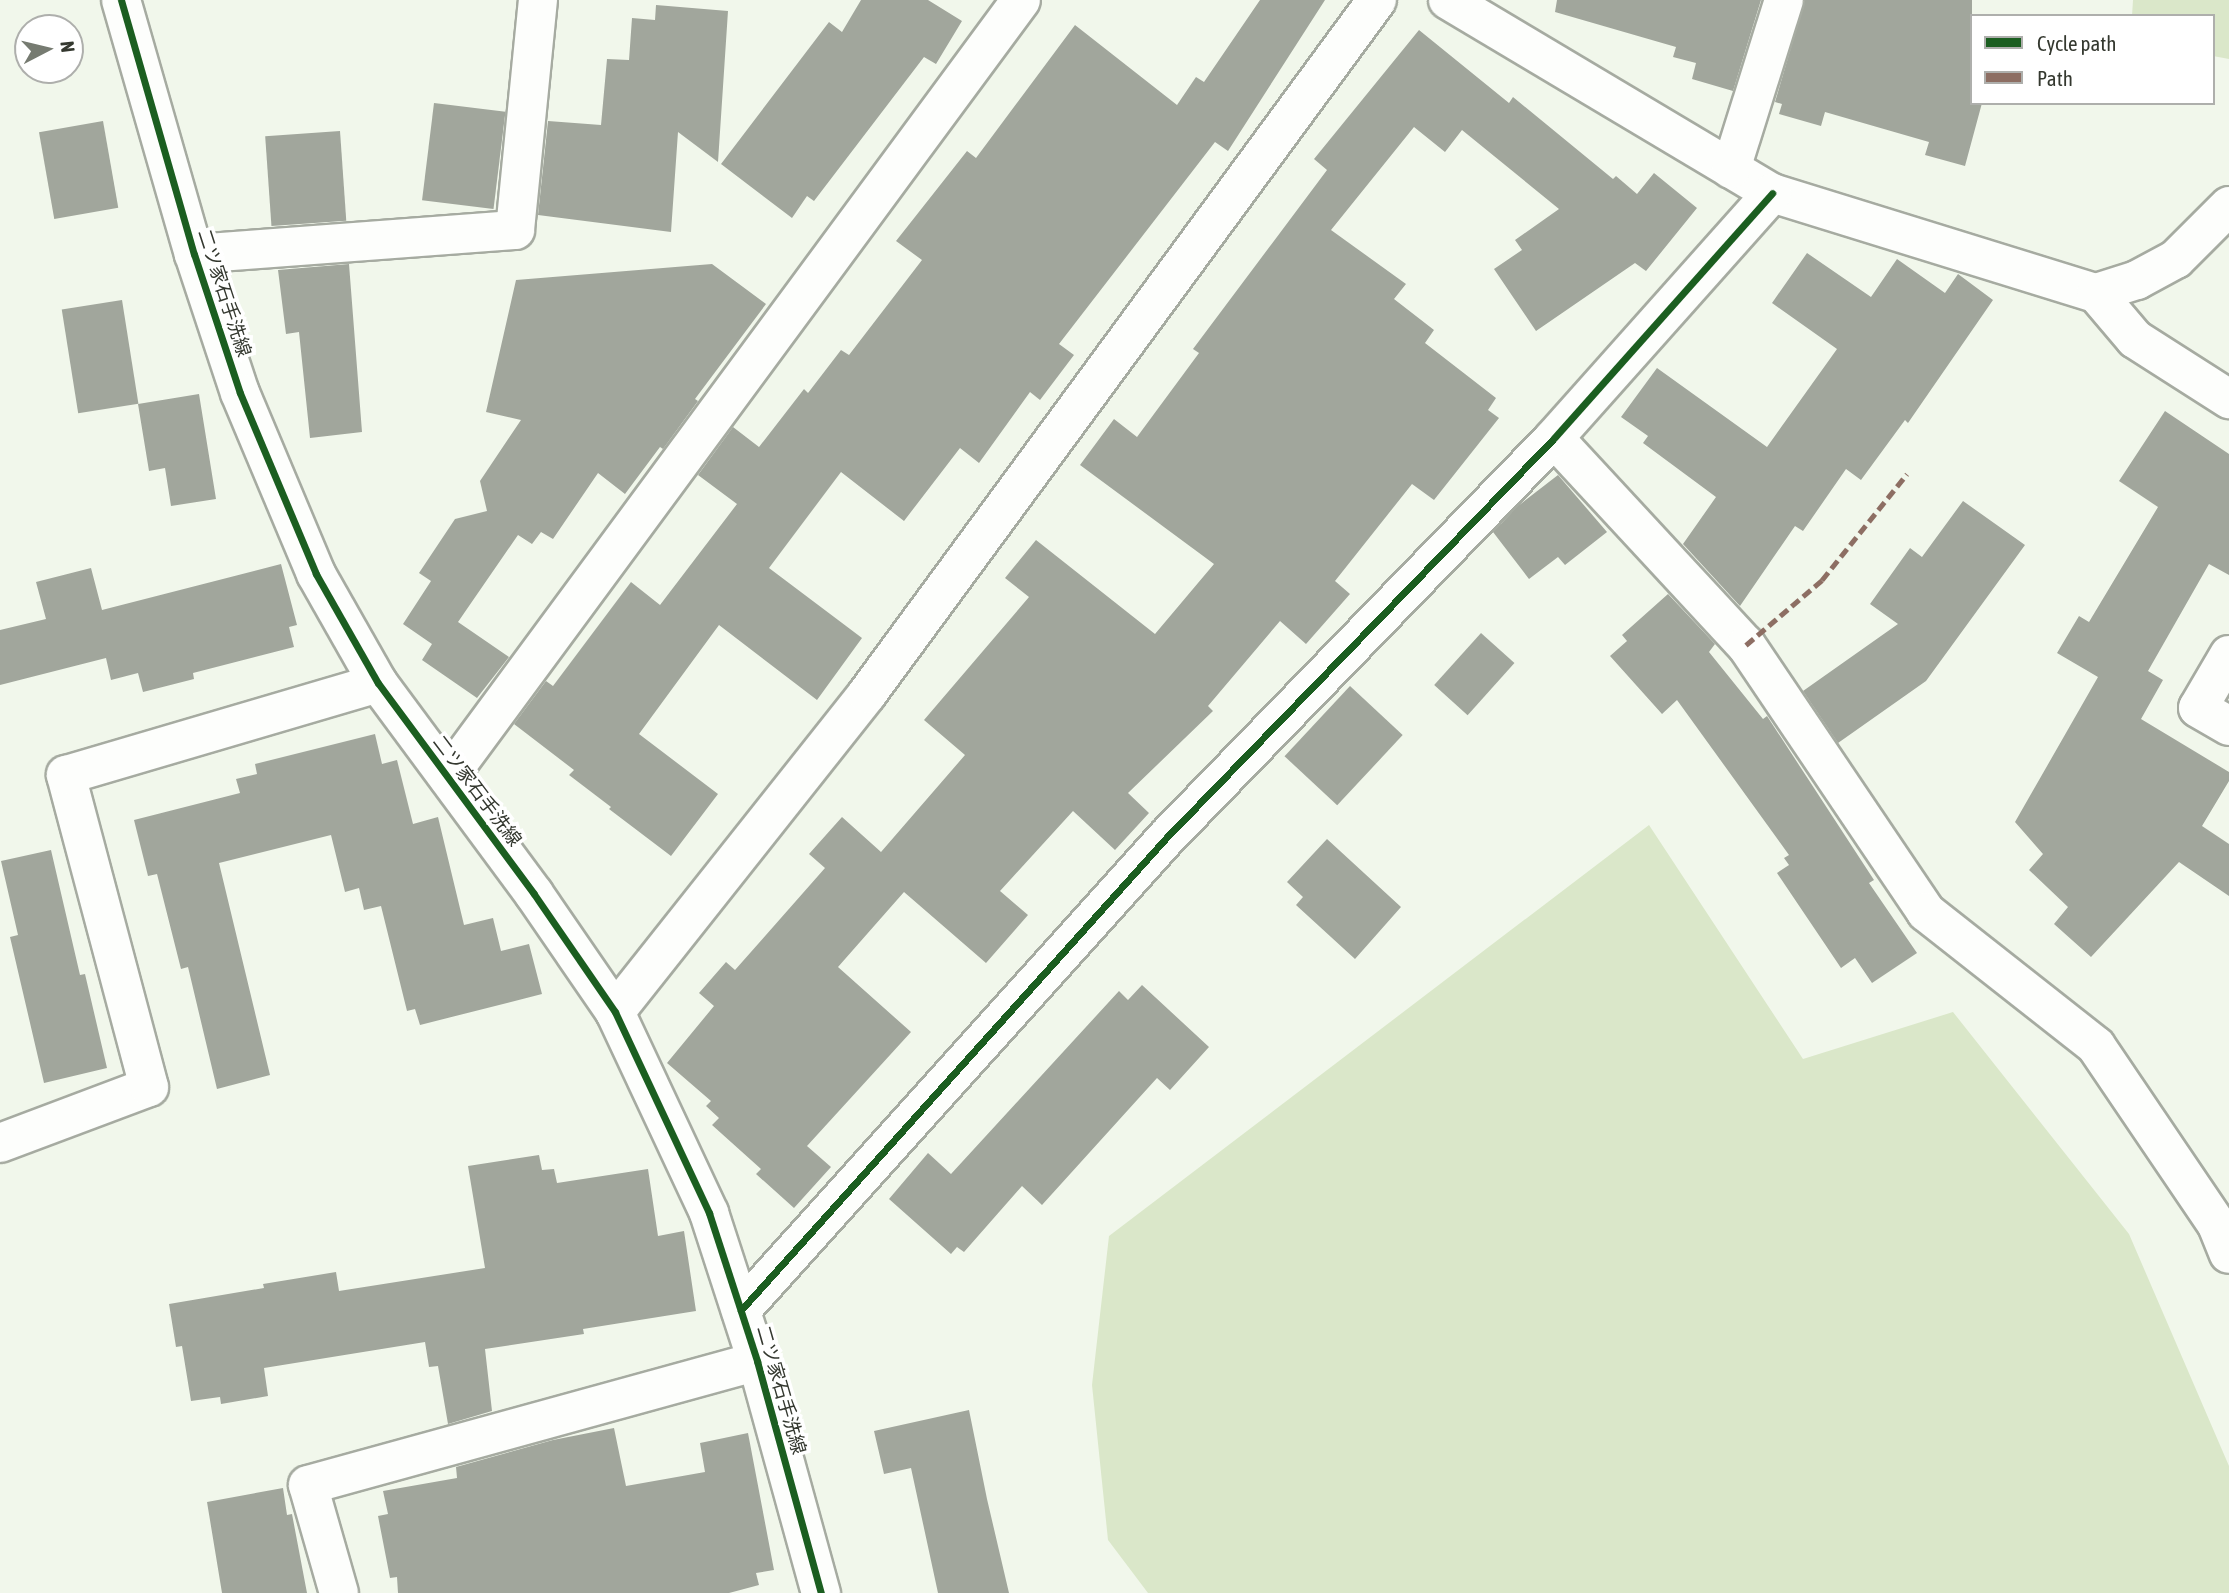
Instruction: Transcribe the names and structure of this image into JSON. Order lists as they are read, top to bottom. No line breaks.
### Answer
{"streets":{"street":["二ツ家石手洗線"]},"legend":["Cycle path","Path"],"north":"right"}
